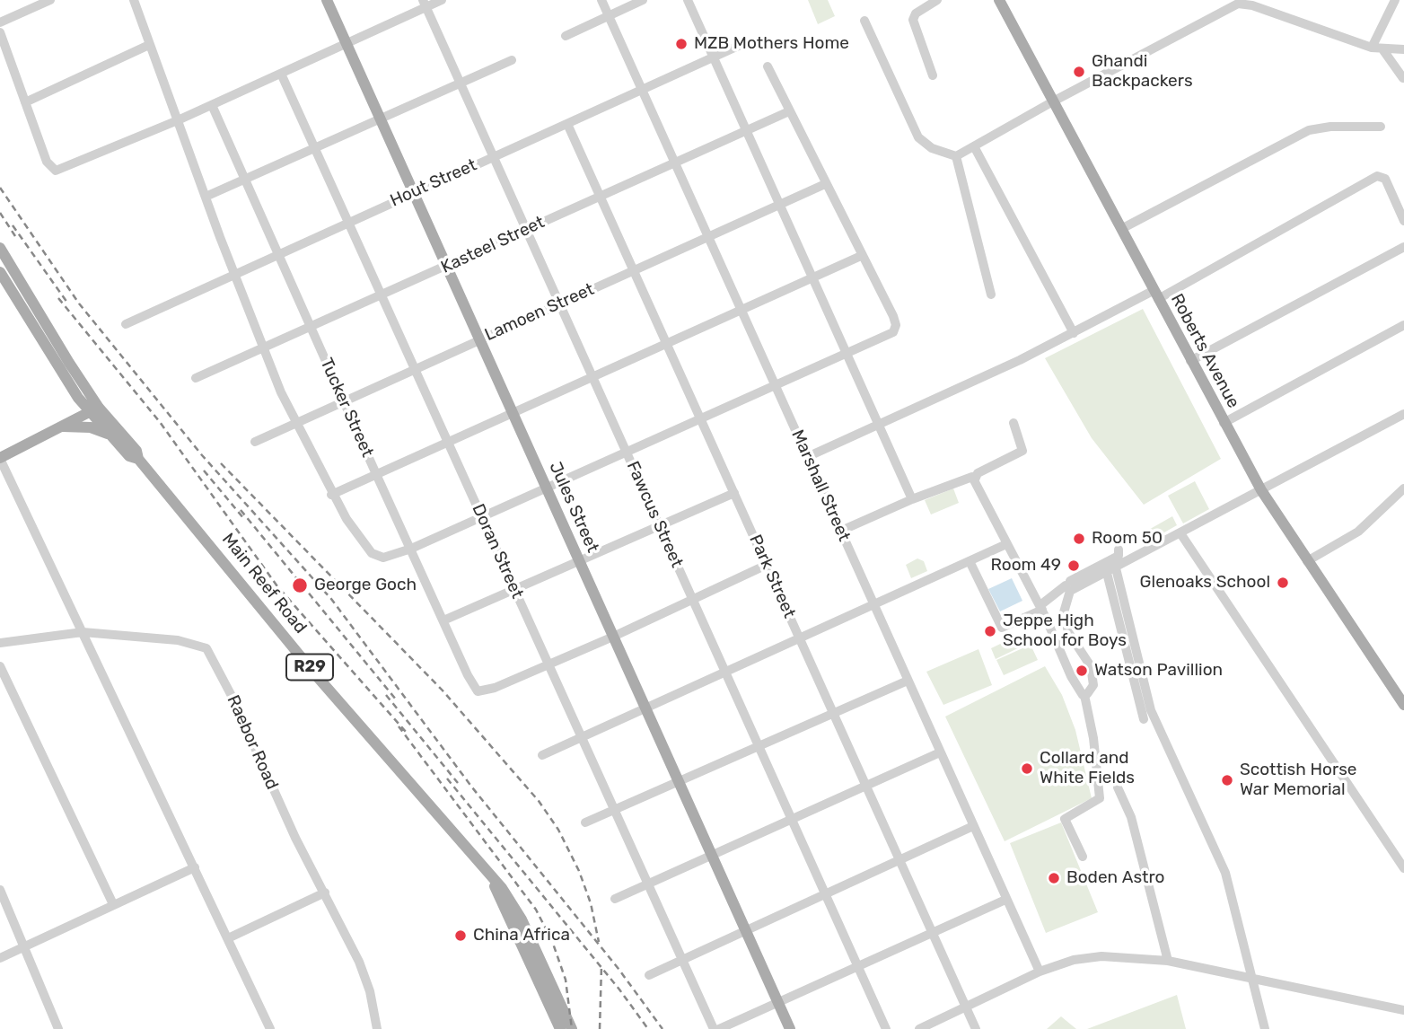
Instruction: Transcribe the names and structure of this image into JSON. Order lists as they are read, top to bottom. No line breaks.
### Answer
{"streets":{"main road":["Roberts Avenue","Jules Street","Main Reef Road","R29"],"street":["Hout Street","Kasteel Street","Lamoen Street","Tucker Street","Marshall Street","Fawcus Street","Doran Street","Park Street","Raebor Road"]},"crossings":[["Hout Street","Tucker Street"],["Hout Street","Marshall Street"],["Hout Street","Jules Street"],["Hout Street","Fawcus Street"],["Hout Street","Doran Street"],["Hout Street","Park Street"],["Kasteel Street","Tucker Street"],["Kasteel Street","Marshall Street"],["Kasteel Street","Jules Street"],["Kasteel Street","Fawcus Street"],["Kasteel Street","Doran Street"],["Kasteel Street","Park Street"],["Lamoen Street","Tucker Street"],["Lamoen Street","Marshall Street"],["Lamoen Street","Jules Street"],["Lamoen Street","Fawcus Street"],["Lamoen Street","Doran Street"],["Lamoen Street","Park Street"],["Tucker Street","Doran Street"]],"places":["MZB Mothers Home","Ghandi Backpackers","Room 50","Room 49","Glenoaks School","George Goch","Jeppe High School for Boys","Watson Pavillion","Collard and White Fields","Scottish Horse War Memorial","Boden Astro","China Africa"]}
